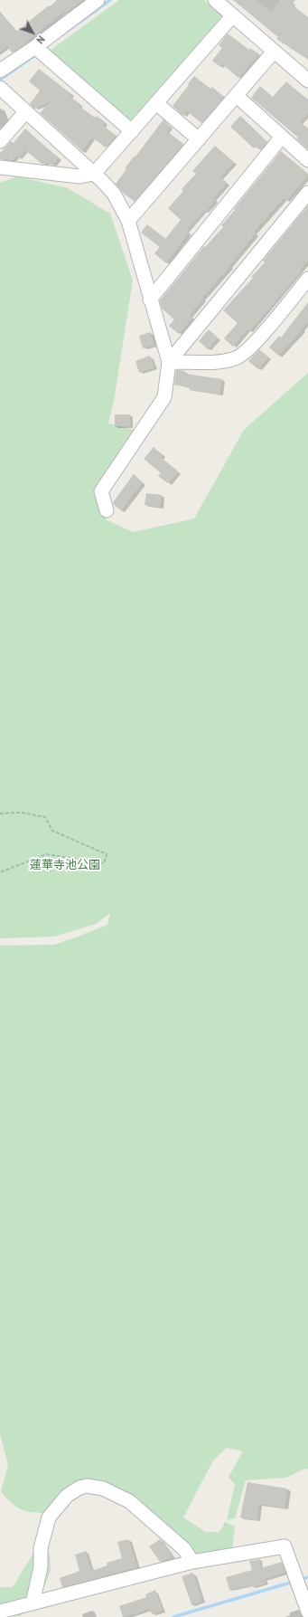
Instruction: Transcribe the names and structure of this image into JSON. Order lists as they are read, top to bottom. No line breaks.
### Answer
{"parks":["蓮華寺池公園"],"north":"bottom right"}
